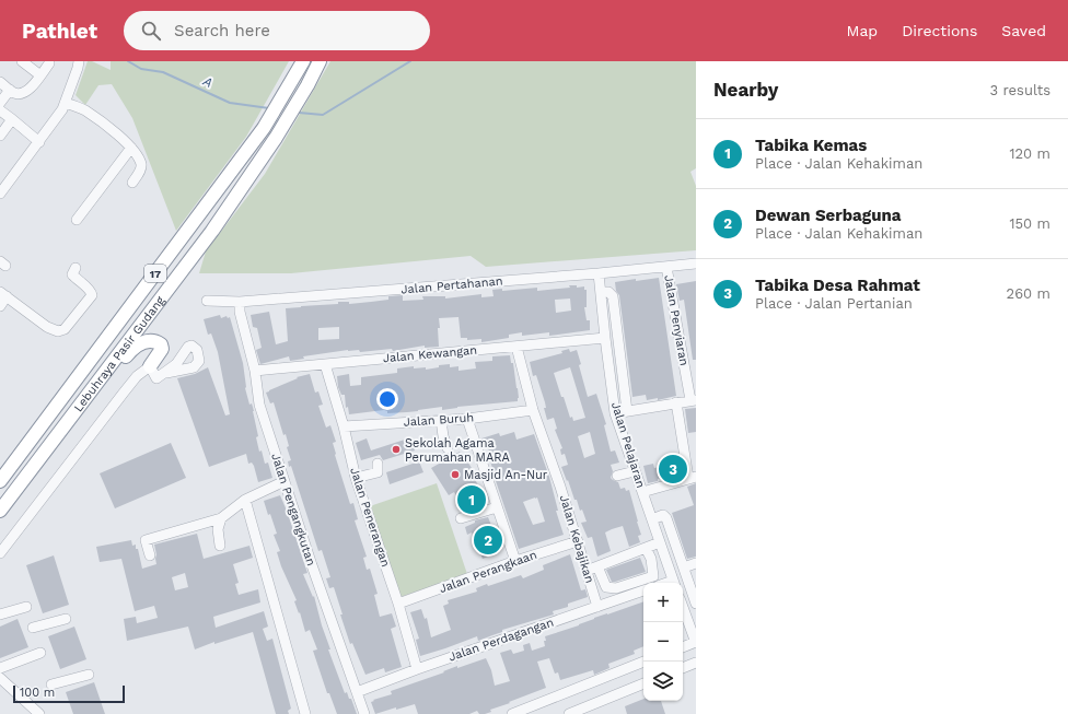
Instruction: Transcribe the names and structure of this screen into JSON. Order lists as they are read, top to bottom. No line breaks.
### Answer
{"streets":{"highway":["17","Lebuhraya Pasir Gudang"],"street":["Jalan Pertahanan","Jalan Penyiaran","Jalan Kewangan","Jalan Buruh","Jalan Pelajaran","Jalan Pengangkutan","Jalan Penerangan","Jalan Kebajikan","Jalan Perangkaan","Jalan Perdagangan"]},"crossings":[["Jalan Pertahanan","Jalan Penyiaran"],["Jalan Pertahanan","Jalan Pelajaran"],["Jalan Pertahanan","Jalan Pengangkutan"],["Jalan Kewangan","Jalan Pelajaran"],["Jalan Kewangan","Jalan Pengangkutan"],["Jalan Kewangan","Jalan Penerangan"],["Jalan Kewangan","Jalan Kebajikan"],["Jalan Buruh","Jalan Penerangan"],["Jalan Buruh","Jalan Kebajikan"],["Jalan Pengangkutan","Jalan Perdagangan"],["Jalan Penerangan","Jalan Perangkaan"],["Jalan Penerangan","Jalan Perdagangan"],["Jalan Kebajikan","Jalan Perangkaan"],["Jalan Kebajikan","Jalan Perdagangan"]],"water":["A"],"places":["Sekolah Agama Perumahan MARA","Masjid An-Nur"],"scale_bar":"100 m","page":{"header":"Pathlet","search":"Search here","nav":["Map","Directions","Saved"],"heading":["Nearby","3 results"],"list":[{"mark":"1","name":"Tabika Kemas","note":"Place · Jalan Kehakiman","value":"120 m"},{"mark":"2","name":"Dewan Serbaguna","note":"Place · Jalan Kehakiman","value":"150 m"},{"mark":"3","name":"Tabika Desa Rahmat","note":"Place · Jalan Pertanian","value":"260 m"}],"pins":["3","1","2"],"map_buttons":["+","−"],"scale":"100 m"}}
